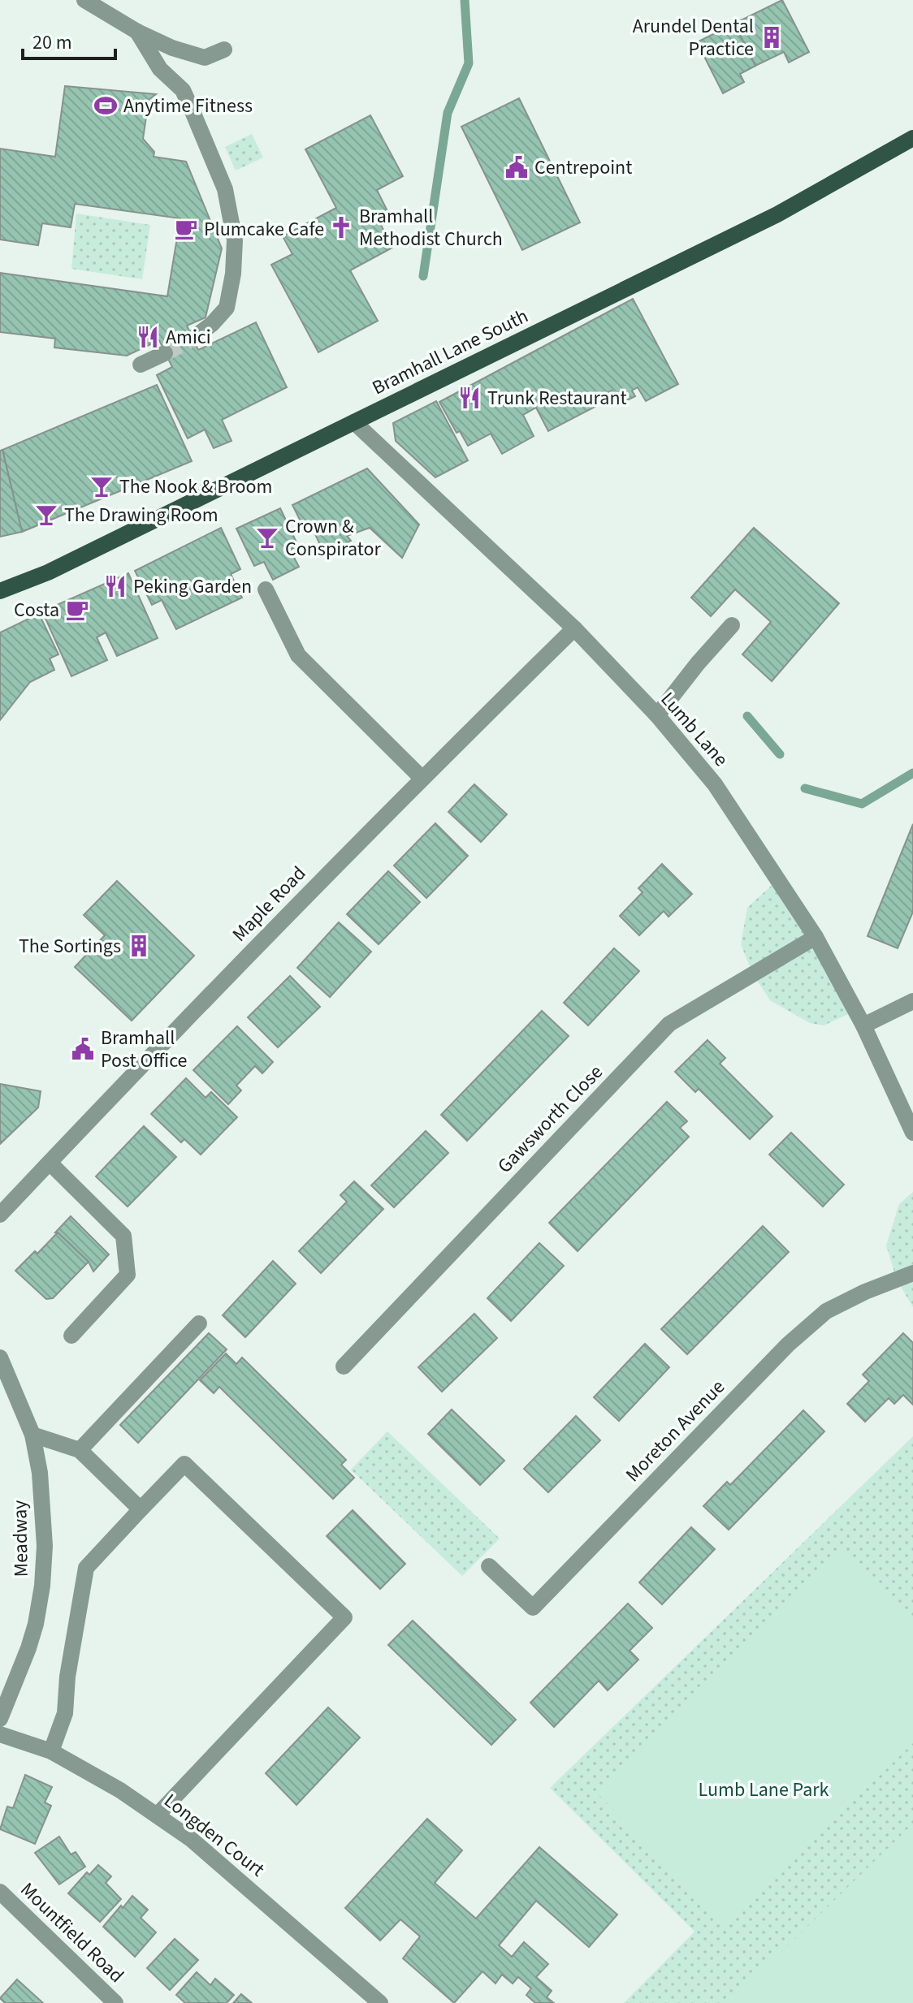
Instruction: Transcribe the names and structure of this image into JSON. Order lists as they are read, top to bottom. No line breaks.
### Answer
{"streets":{"main road":["Bramhall Lane South"],"street":["Lumb Lane","Maple Road","Gawsworth Close","Moreton Avenue","Meadway","Longden Court","Mountfield Road"]},"crossings":[["Bramhall Lane South","Lumb Lane"],["Lumb Lane","Maple Road"],["Lumb Lane","Gawsworth Close"]],"parks":["Lumb Lane Park"],"places":{"building":["Arundel Dental Practice","The Sortings"],"sports":["Anytime Fitness"],"public building":["Centrepoint","Bramhall Post Office"],"church":["Bramhall Methodist Church"],"cafe":["Plumcake Cafe","Costa"],"restaurant":["Amici","Trunk Restaurant","Peking Garden"],"bar":["The Nook & Broom","The Drawing Room","Crown & Conspirator"]},"scale_bar":"20 m"}
